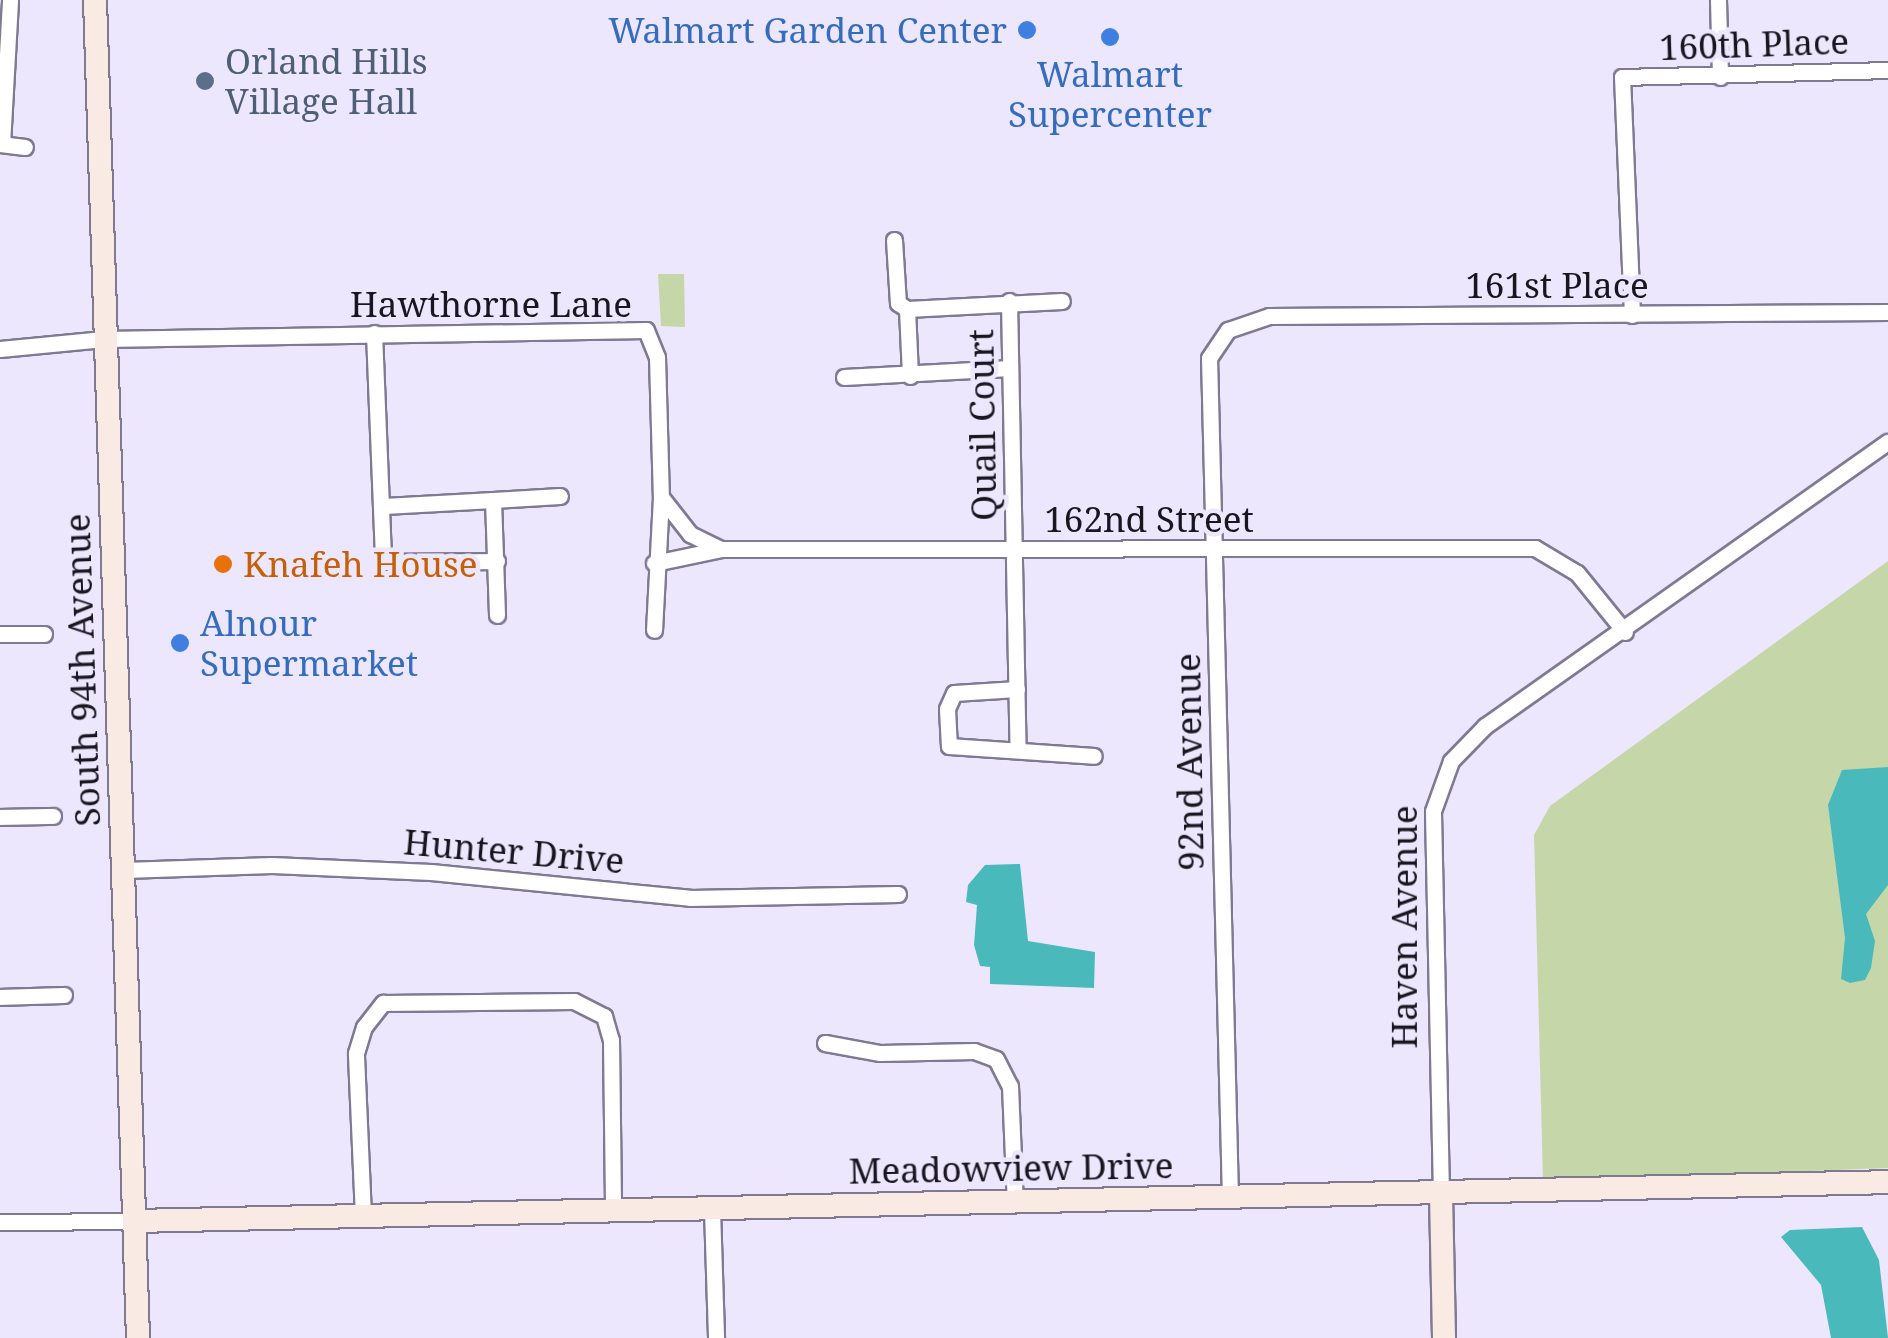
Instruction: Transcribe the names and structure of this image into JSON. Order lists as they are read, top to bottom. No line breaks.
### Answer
{"streets":{"street":["160th Place","161st Place","Hawthorne Lane","Quail Court","162nd Street","South 94th Avenue","92nd Avenue","Hunter Drive","Haven Avenue","Meadowview Drive"]},"crossings":[["160th Place","161st Place"],["161st Place","92nd Avenue"],["Hawthorne Lane","South 94th Avenue"],["Quail Court","162nd Street"],["162nd Street","92nd Avenue"],["162nd Street","Haven Avenue"],["South 94th Avenue","Hunter Drive"],["South 94th Avenue","Meadowview Drive"],["92nd Avenue","Meadowview Drive"],["Haven Avenue","Meadowview Drive"]],"places":["Walmart Garden Center","Walmart Supercenter","Orland Hills Village Hall","Knafeh House","Alnour Supermarket"]}
